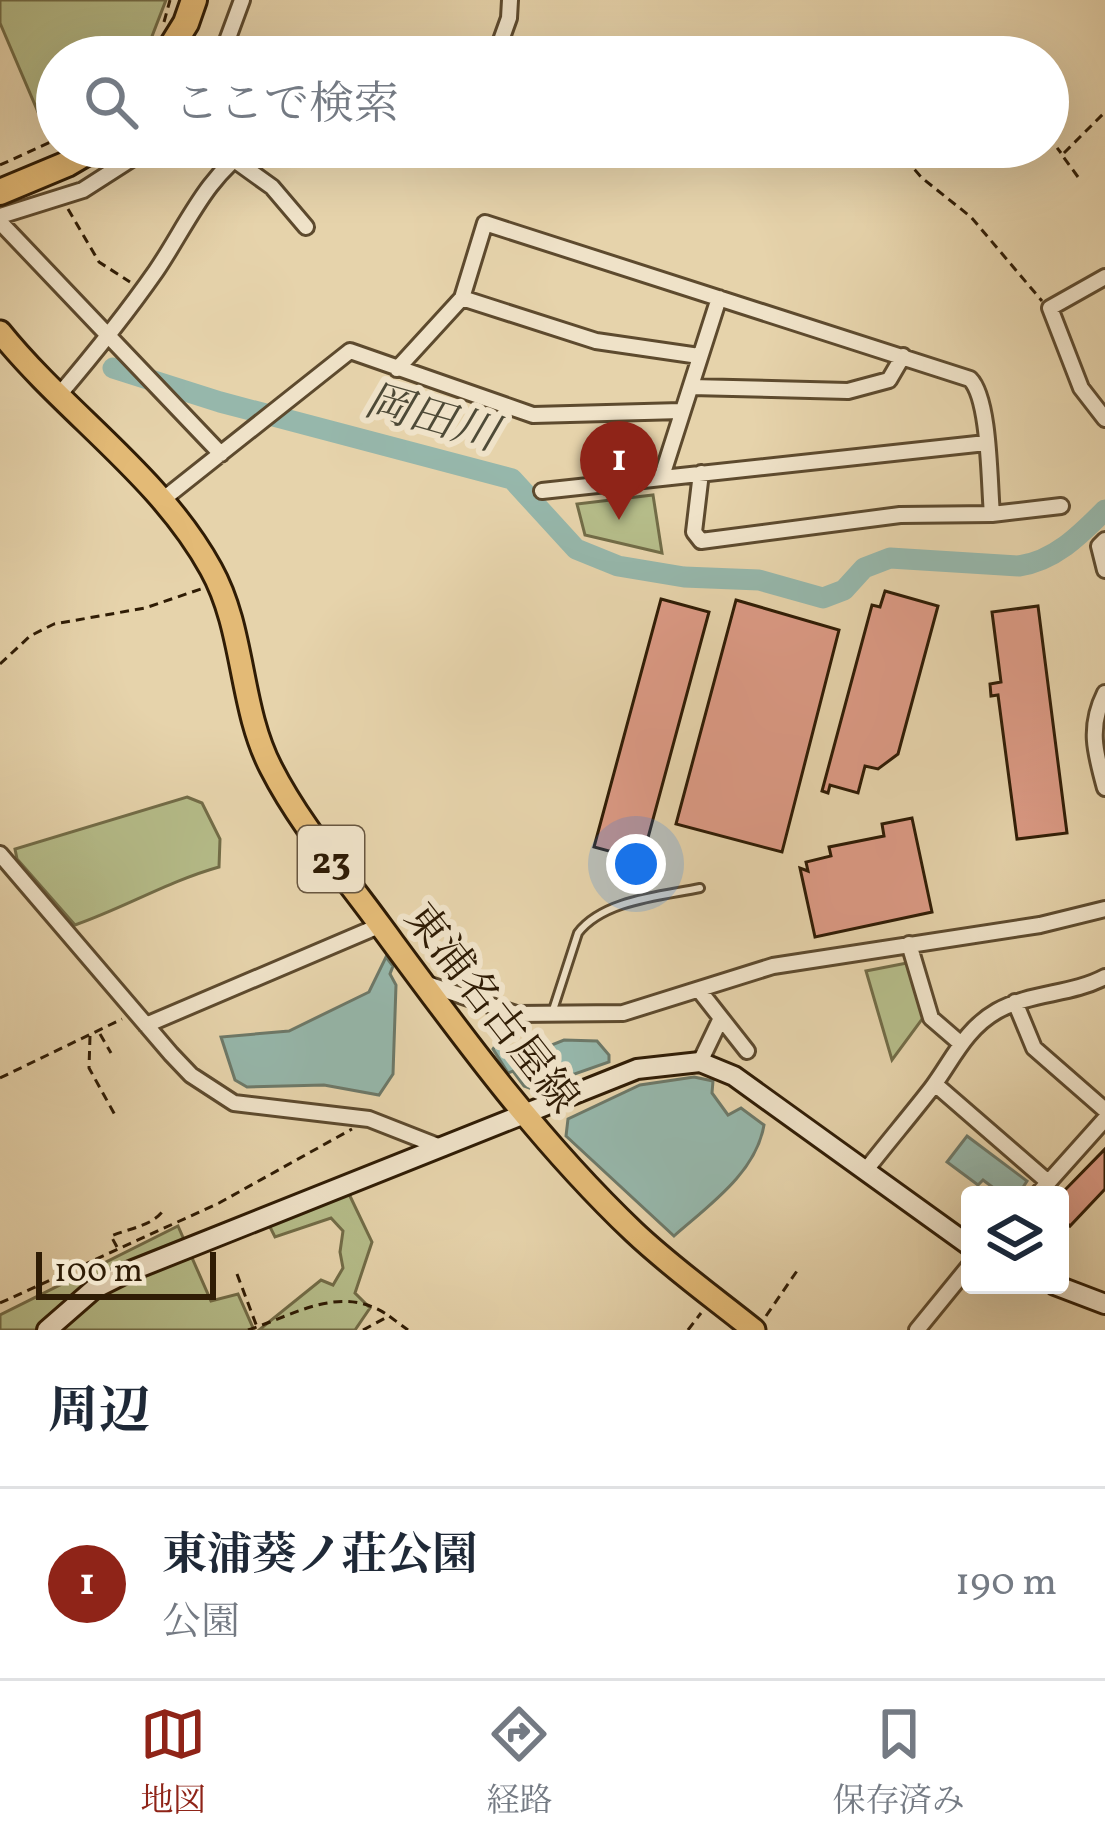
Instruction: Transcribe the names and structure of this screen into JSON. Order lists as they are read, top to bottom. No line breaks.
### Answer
{"streets":{"main road":["23","東浦名古屋線"]},"water":["岡田川"],"scale_bar":"100 m","page":{"search":"ここで検索","pins":"1","scale":"100 m","heading":"周辺","list":[{"mark":"1","name":"東浦葵ノ荘公園","note":"公園","value":"190 m"}],"nav":["地図","経路","保存済み"]}}
